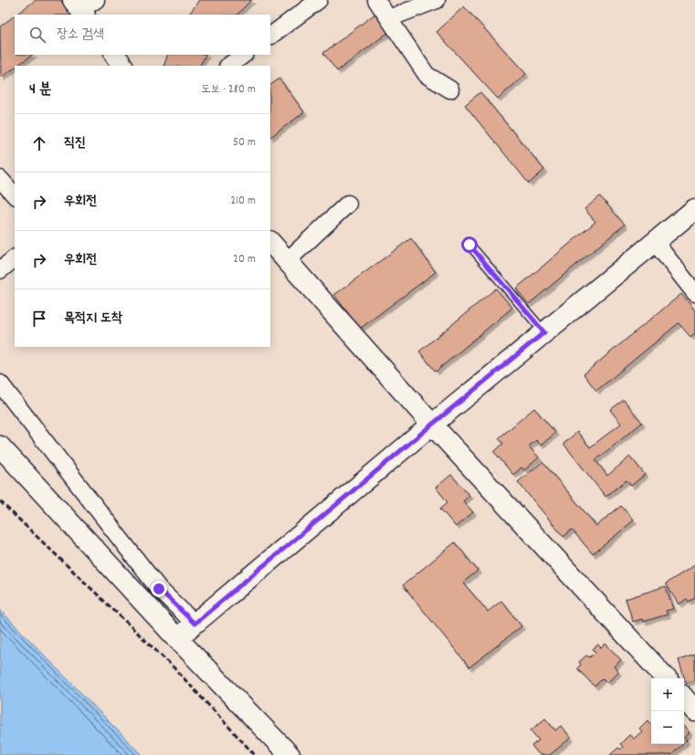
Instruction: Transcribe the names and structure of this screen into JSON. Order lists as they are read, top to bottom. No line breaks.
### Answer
{"page":{"search":"장소 검색","heading":["4 분","도보 · 280 m"],"list":[["직진","50 m"],["우회전","210 m"],["우회전","20 m"],"목적지 도착"],"map_buttons":["+","−"]}}
